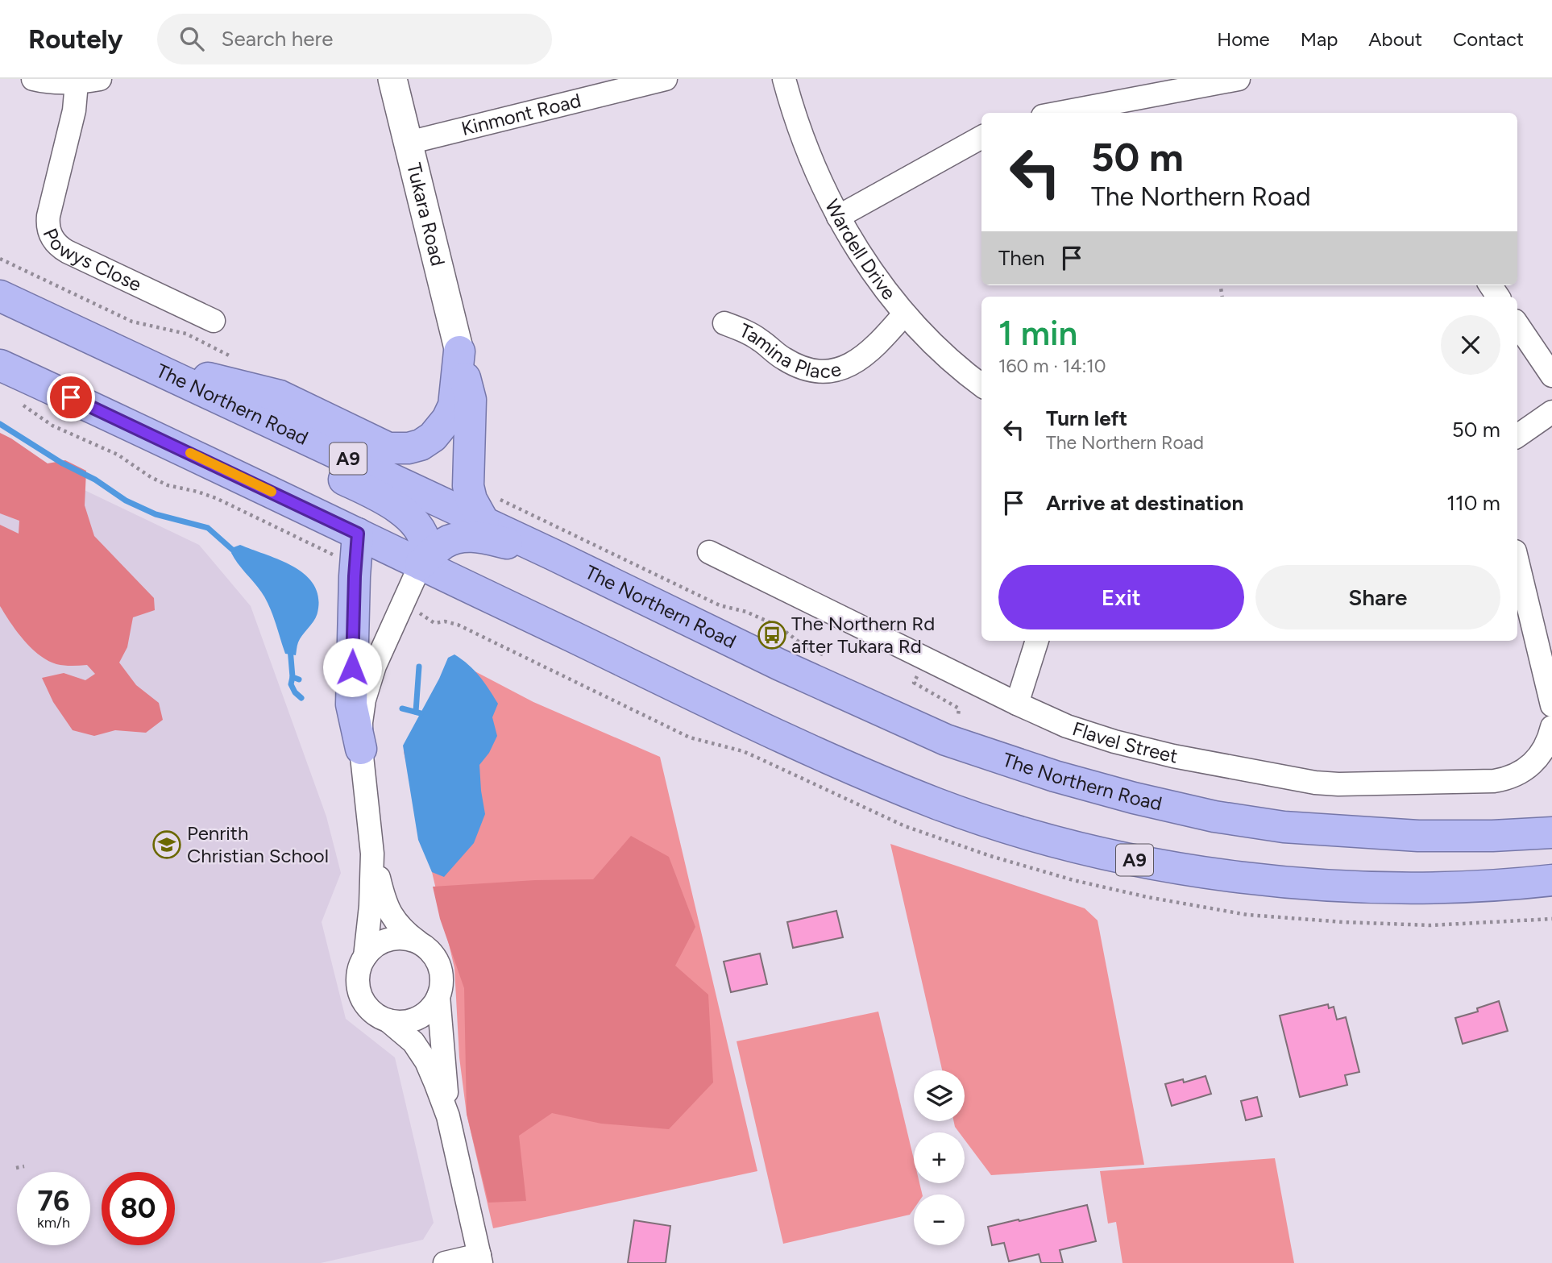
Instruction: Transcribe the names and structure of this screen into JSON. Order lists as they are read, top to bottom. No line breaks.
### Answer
{"streets":{"highway":["The Northern Road","A9"],"street":["Kinmont Road","Tukara Road","Wardell Drive","Powys Close","Tamina Place","Flavel Street"]},"crossings":[["Kinmont Road","Tukara Road"],["Wardell Drive","Tamina Place"]],"places":{"bus stop":["The Northern Rd after Tukara Rd"],"school or university":["Penrith Christian School"]},"page":{"header":"Routely","search":"Search here","nav":["Home","Map","About","Contact"],"turn":["50 m","The Northern Road"],"then":"Then","heading":["1 min","160 m · 14:10"],"list":[{"name":"Turn left","note":"The Northern Road","value":"50 m"},{"name":"Arrive at destination","value":"110 m"}],"buttons":["Exit","Share"],"map_buttons":["+","−"],"speed":"76 km/h","limit":"80"}}
